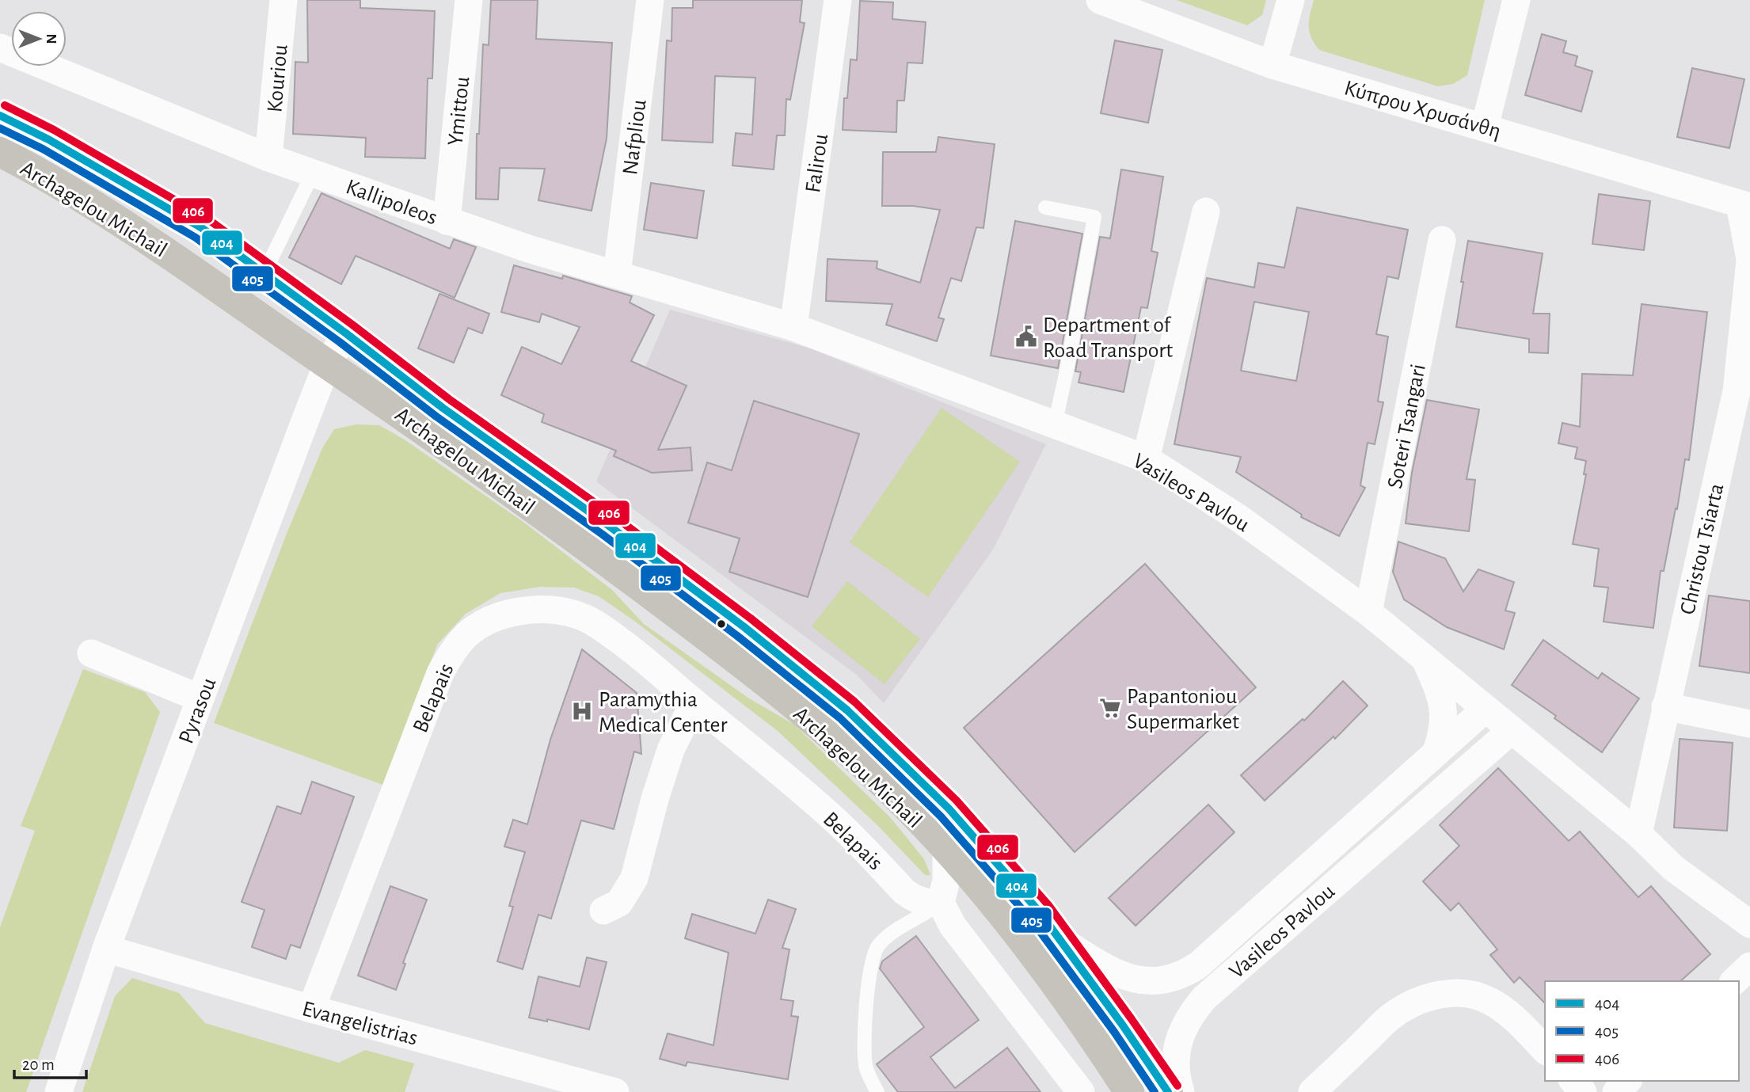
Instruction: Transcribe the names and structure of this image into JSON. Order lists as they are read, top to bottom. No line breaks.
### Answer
{"streets":{"main road":["Archagelou Michail"],"street":["Kouriou","Κύπρου Χρυσάνθη","Ymittou","Nafpliou","Falirou","Kallipoleos","Soteri Tsangari","Vasileos Pavlou","Christou Tsiarta","Belapais","Pyrasou","Evangelistrias"]},"crossings":[["Kouriou","Kallipoleos"],["Κύπρου Χρυσάνθη","Christou Tsiarta"],["Ymittou","Kallipoleos"],["Nafpliou","Kallipoleos"],["Falirou","Kallipoleos"],["Falirou","Vasileos Pavlou"],["Kallipoleos","Vasileos Pavlou"],["Archagelou Michail","Vasileos Pavlou"],["Archagelou Michail","Pyrasou"],["Soteri Tsangari","Vasileos Pavlou"],["Vasileos Pavlou","Christou Tsiarta"],["Belapais","Evangelistrias"],["Pyrasou","Evangelistrias"]],"places":{"public building":["Department of Road Transport"],"supermarket":["Papantoniou Supermarket"],"hospital":["Paramythia Medical Center"]},"lines":["transit line 406","transit line 404","transit line 405"],"legend":["404","405","406"],"scale_bar":"20 m","north":"right"}
